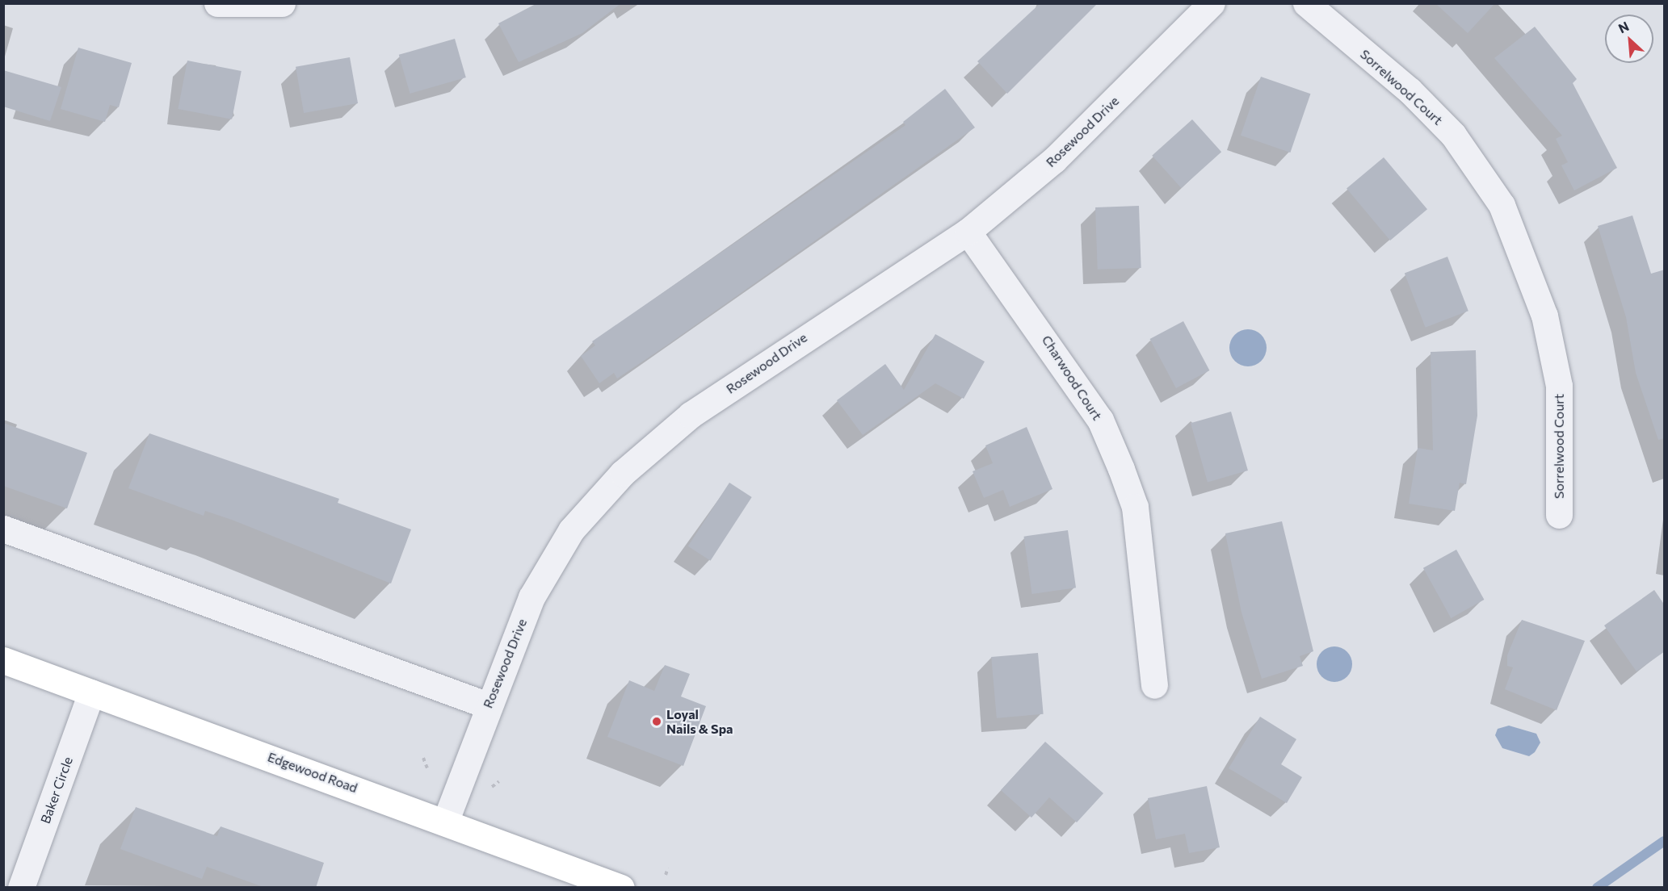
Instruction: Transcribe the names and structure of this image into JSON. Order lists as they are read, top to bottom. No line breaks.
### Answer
{"streets":{"main road":["Edgewood Road"],"street":["Sorrelwood Court","Rosewood Drive","Charwood Court","Baker Circle"]},"crossings":[["Rosewood Drive","Charwood Court"],["Rosewood Drive","Edgewood Road"],["Edgewood Road","Baker Circle"]],"places":["Loyal Nails & Spa"],"north":"top left"}
